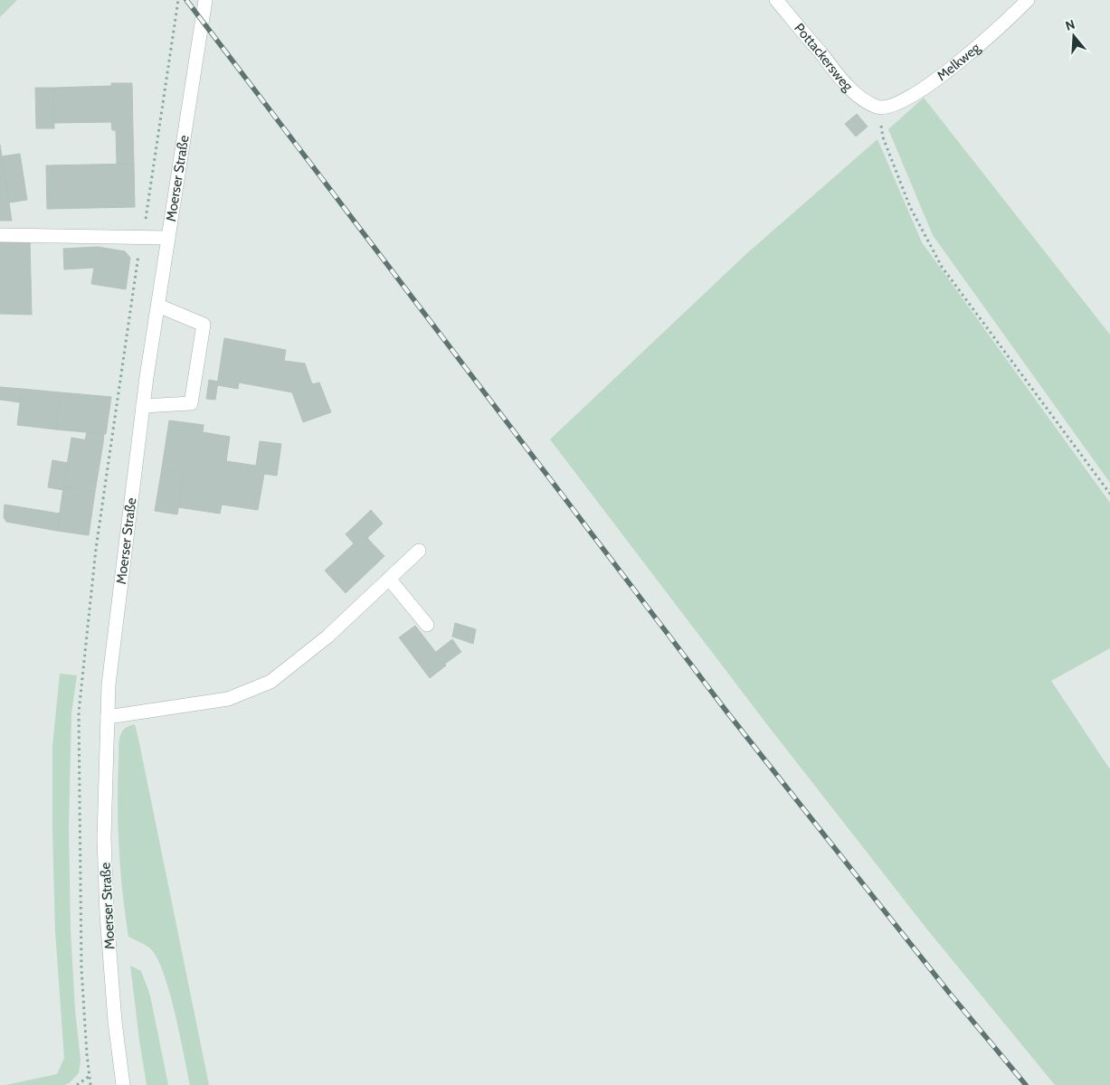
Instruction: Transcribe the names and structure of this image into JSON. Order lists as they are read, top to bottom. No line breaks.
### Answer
{"streets":{"main road":["Pottackersweg","Melkweg","Moerser Straße"]},"crossings":[["Pottackersweg","Melkweg"]],"north":"top"}
